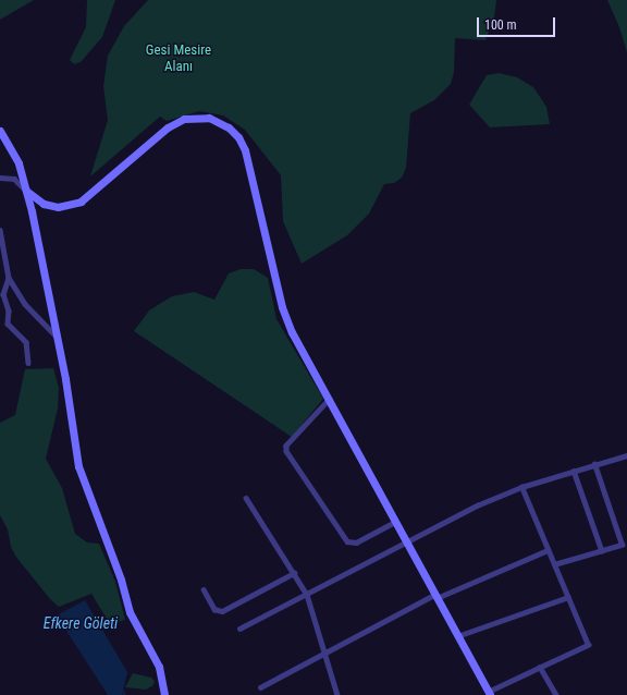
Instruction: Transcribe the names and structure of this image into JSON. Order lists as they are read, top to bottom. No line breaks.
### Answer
{"water":["Efkere Göleti"],"parks":["Gesi Mesire Alanı"],"scale_bar":"100 m"}
